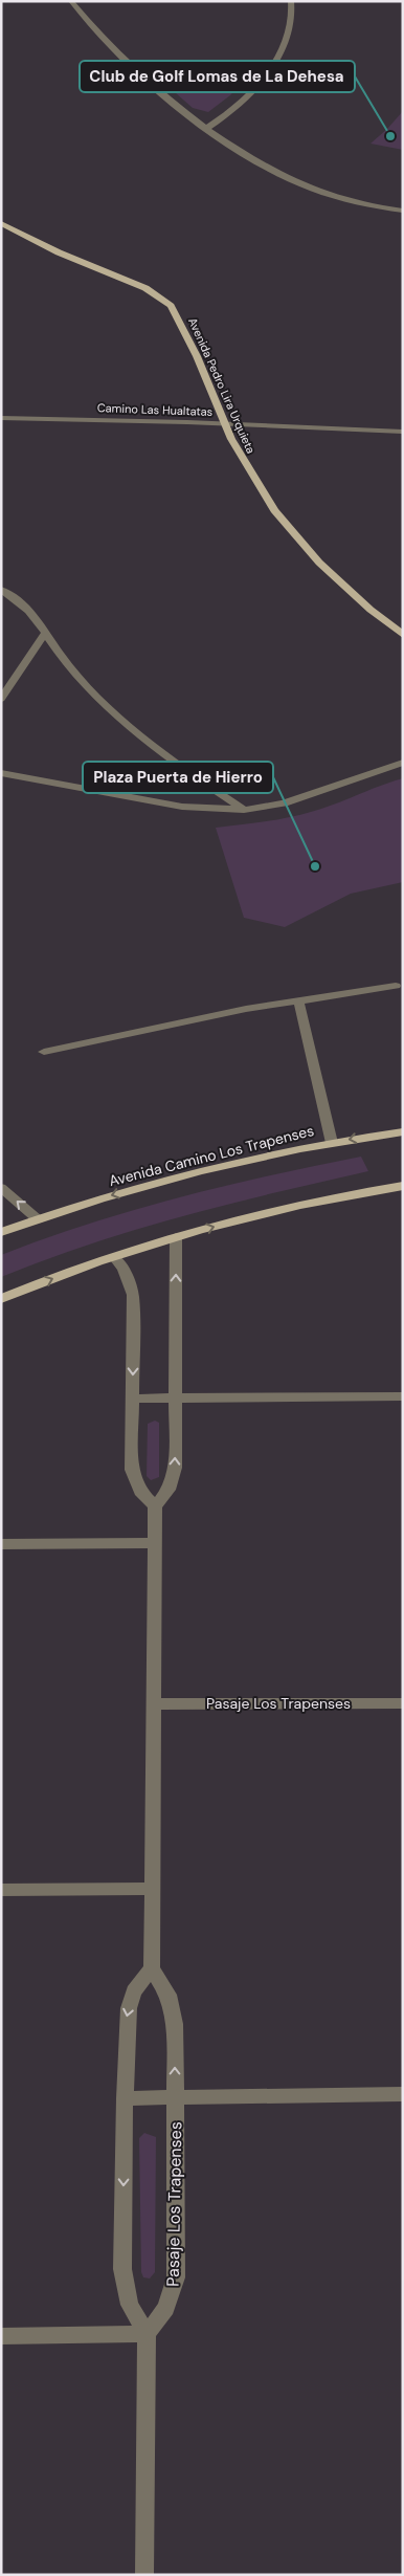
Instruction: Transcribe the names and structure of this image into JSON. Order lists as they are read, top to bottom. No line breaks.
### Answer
{"streets":{"main road":["Avenida Pedro Lira Urquieta","Avenida Camino Los Trapenses"],"street":["Camino Las Hualtatas","Pasaje Los Trapenses"]},"crossings":[["Avenida Pedro Lira Urquieta","Camino Las Hualtatas"]],"places":["Club de Golf Lomas de La Dehesa","Plaza Puerta de Hierro"]}
